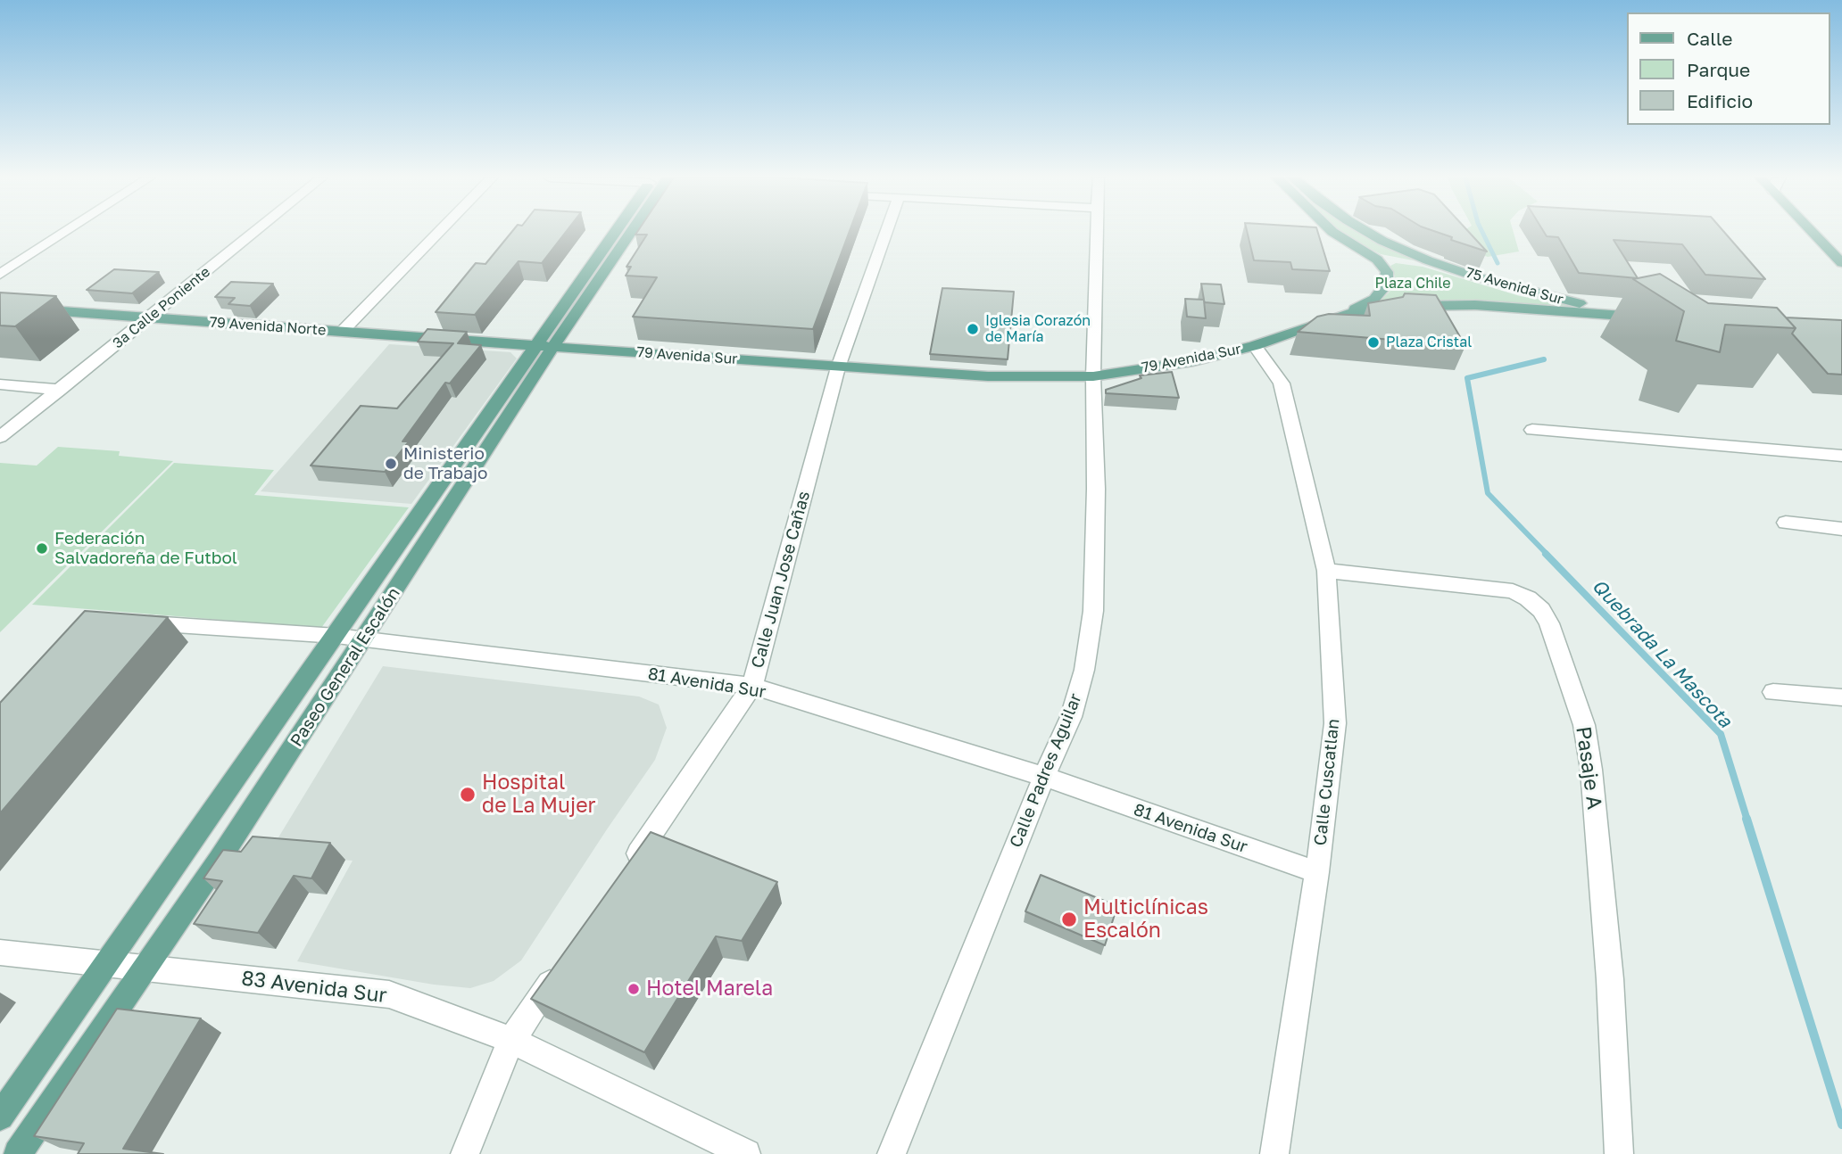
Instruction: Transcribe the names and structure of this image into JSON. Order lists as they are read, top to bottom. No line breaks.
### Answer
{"streets":{"main road":["75 Avenida Sur","79 Avenida Norte","79 Avenida Sur","Paseo General Escalón"],"street":["3a Calle Poniente","Calle Juan Jose Cañas","81 Avenida Sur","Pasaje A","Calle Padres Aguilar","Calle Cuscatlan","83 Avenida Sur"]},"crossings":[["75 Avenida Sur","79 Avenida Sur"],["3a Calle Poniente","79 Avenida Norte"],["79 Avenida Norte","79 Avenida Sur"],["79 Avenida Norte","Paseo General Escalón"],["79 Avenida Sur","Calle Juan Jose Cañas"],["79 Avenida Sur","Paseo General Escalón"],["79 Avenida Sur","Calle Padres Aguilar"],["79 Avenida Sur","Calle Cuscatlan"],["Calle Juan Jose Cañas","81 Avenida Sur"],["Paseo General Escalón","81 Avenida Sur"],["Paseo General Escalón","83 Avenida Sur"],["81 Avenida Sur","Calle Padres Aguilar"],["81 Avenida Sur","Calle Cuscatlan"],["Pasaje A","Calle Cuscatlan"]],"water":["Quebrada La Mascota"],"parks":["Plaza Chile"],"places":["Iglesia Corazón de María","Plaza Cristal","Ministerio de Trabajo","Federación Salvadoreña de Futbol","Hospital de La Mujer","Multiclínicas Escalón","Hotel Marela"],"legend":["Calle","Parque","Edificio"]}
